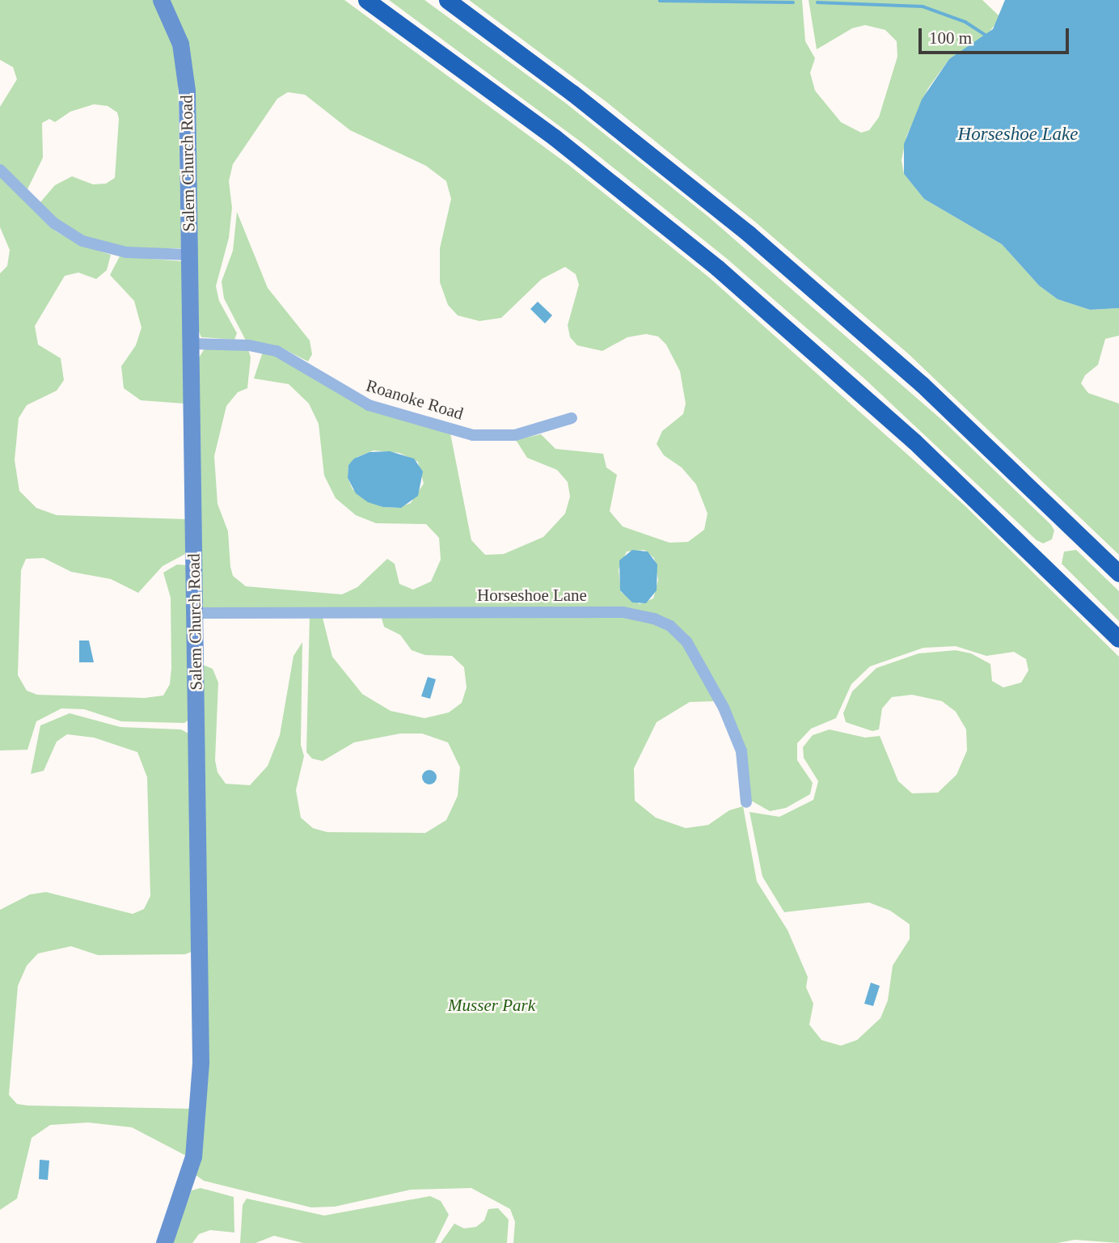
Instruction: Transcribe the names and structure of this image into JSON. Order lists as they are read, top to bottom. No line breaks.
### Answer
{"streets":{"street":["Salem Church Road","Roanoke Road","Horseshoe Lane"]},"crossings":[["Salem Church Road","Roanoke Road"],["Salem Church Road","Horseshoe Lane"]],"water":["Horseshoe Lake"],"parks":["Musser Park"],"scale_bar":"100 m"}
